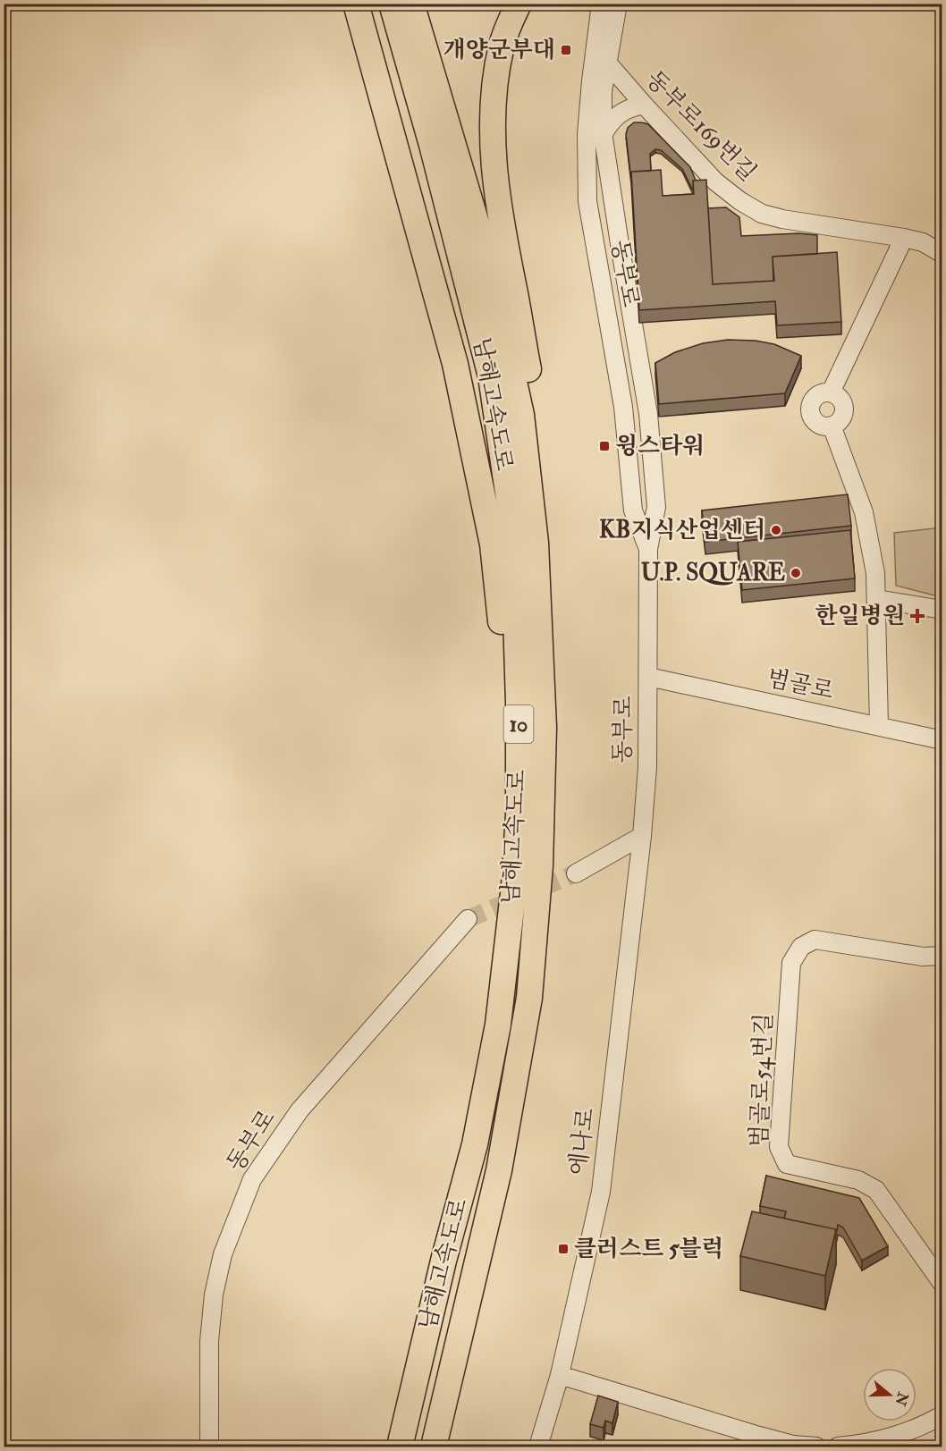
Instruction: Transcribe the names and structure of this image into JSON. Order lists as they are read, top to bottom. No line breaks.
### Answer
{"streets":{"highway":["남해고속도로","10"],"street":["동부로169번길","동부로","범골로","범골로54번길","에나로"]},"crossings":[["동부로169번길","동부로"],["동부로","범골로"],["동부로","에나로"]],"places":{"transit":["개양군부대","윙스타워","클러스트 5블럭"],"other":["KB지식산업센터","U.P. SQUARE"],"health":["한일병원"]},"north":"right"}
